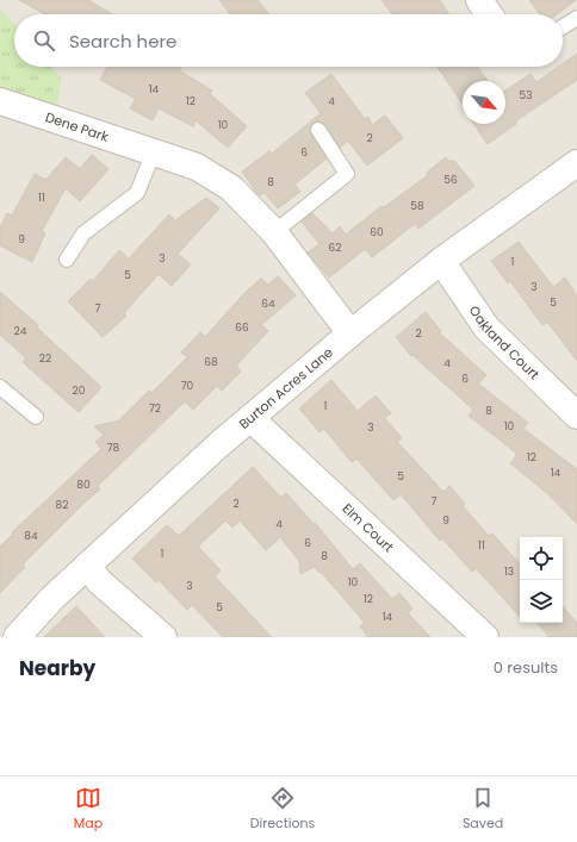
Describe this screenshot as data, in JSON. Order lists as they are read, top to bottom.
{
  "streets": {
    "street": [
      "Dene Park",
      "Oakland Court",
      "Burton Acres Lane",
      "Elm Court"
    ]
  },
  "crossings": [
    ["Dene Park", "Burton Acres Lane"],
    ["Oakland Court", "Burton Acres Lane"],
    ["Burton Acres Lane", "Elm Court"]
  ],
  "house_numbers": [
    "14",
    "53",
    "12",
    "4",
    "10",
    "2",
    "6",
    "56",
    "8",
    "11",
    "58",
    "60",
    "9",
    "62",
    "3",
    "1",
    "5",
    "3",
    "5",
    "64",
    "7",
    "66",
    "24",
    "2",
    "22",
    "68",
    "4",
    "6",
    "70",
    "20",
    "1",
    "72",
    "8",
    "10",
    "3",
    "78",
    "12",
    "14",
    "5",
    "80",
    "7",
    "2",
    "82",
    "9",
    "4",
    "84",
    "6",
    "11",
    "1",
    "8",
    "13",
    "10",
    "3",
    "12",
    "5",
    "14"
  ],
  "north": "bottom right",
  "page": {
    "search": "Search here",
    "heading": ["Nearby", "0 results"],
    "nav": ["Map", "Directions", "Saved"]
  }
}
